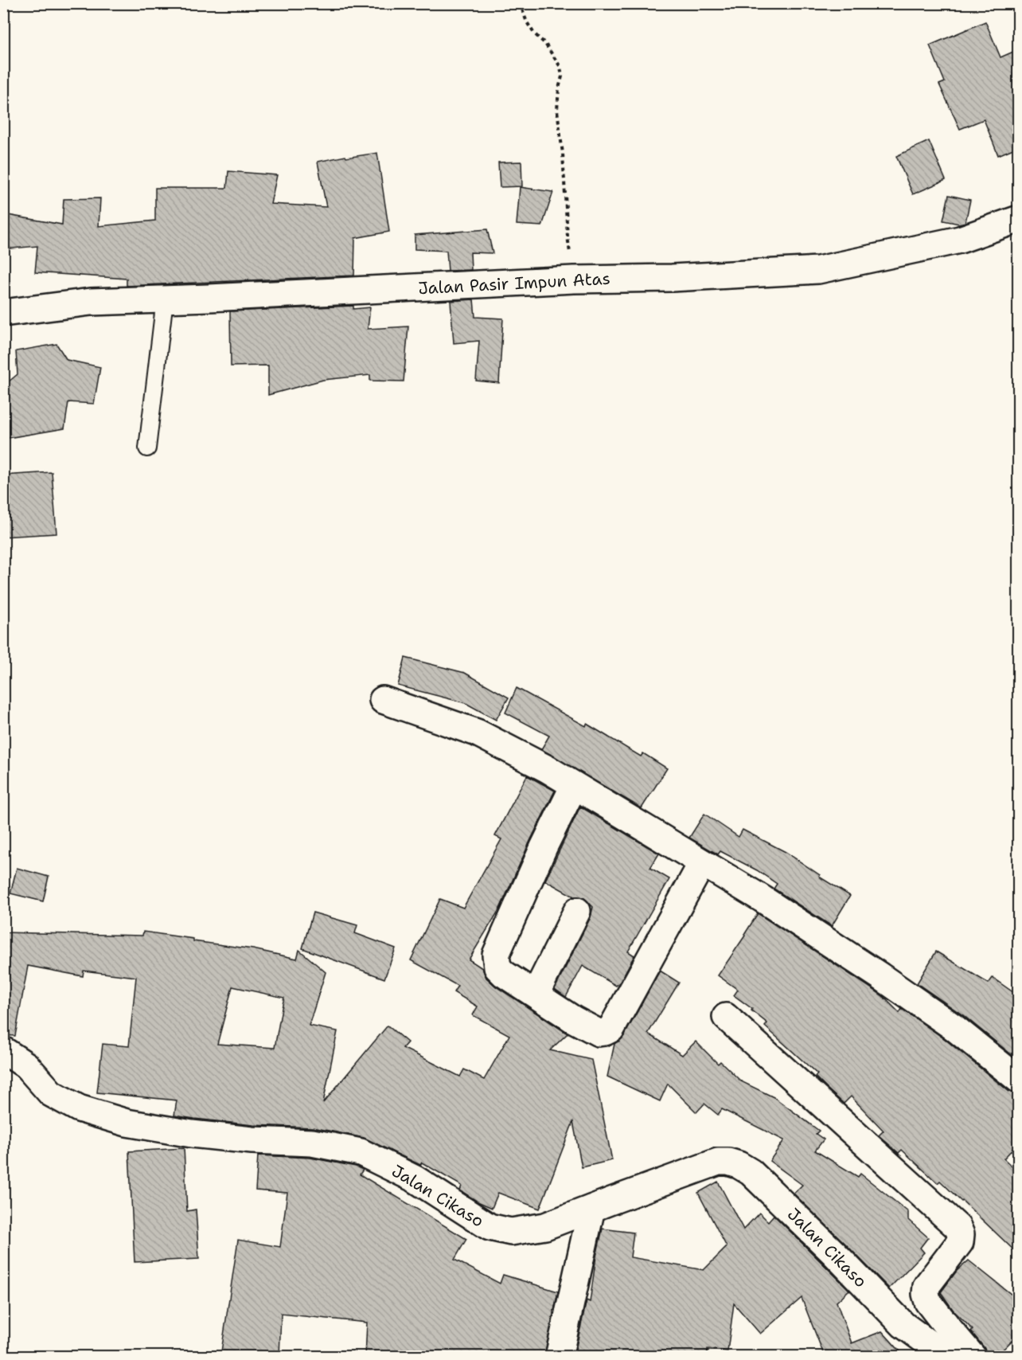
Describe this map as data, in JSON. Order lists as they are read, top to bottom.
{
  "streets": {
    "street": ["Jalan Pasir Impun Atas", "Jalan Cikaso"]
  }
}
